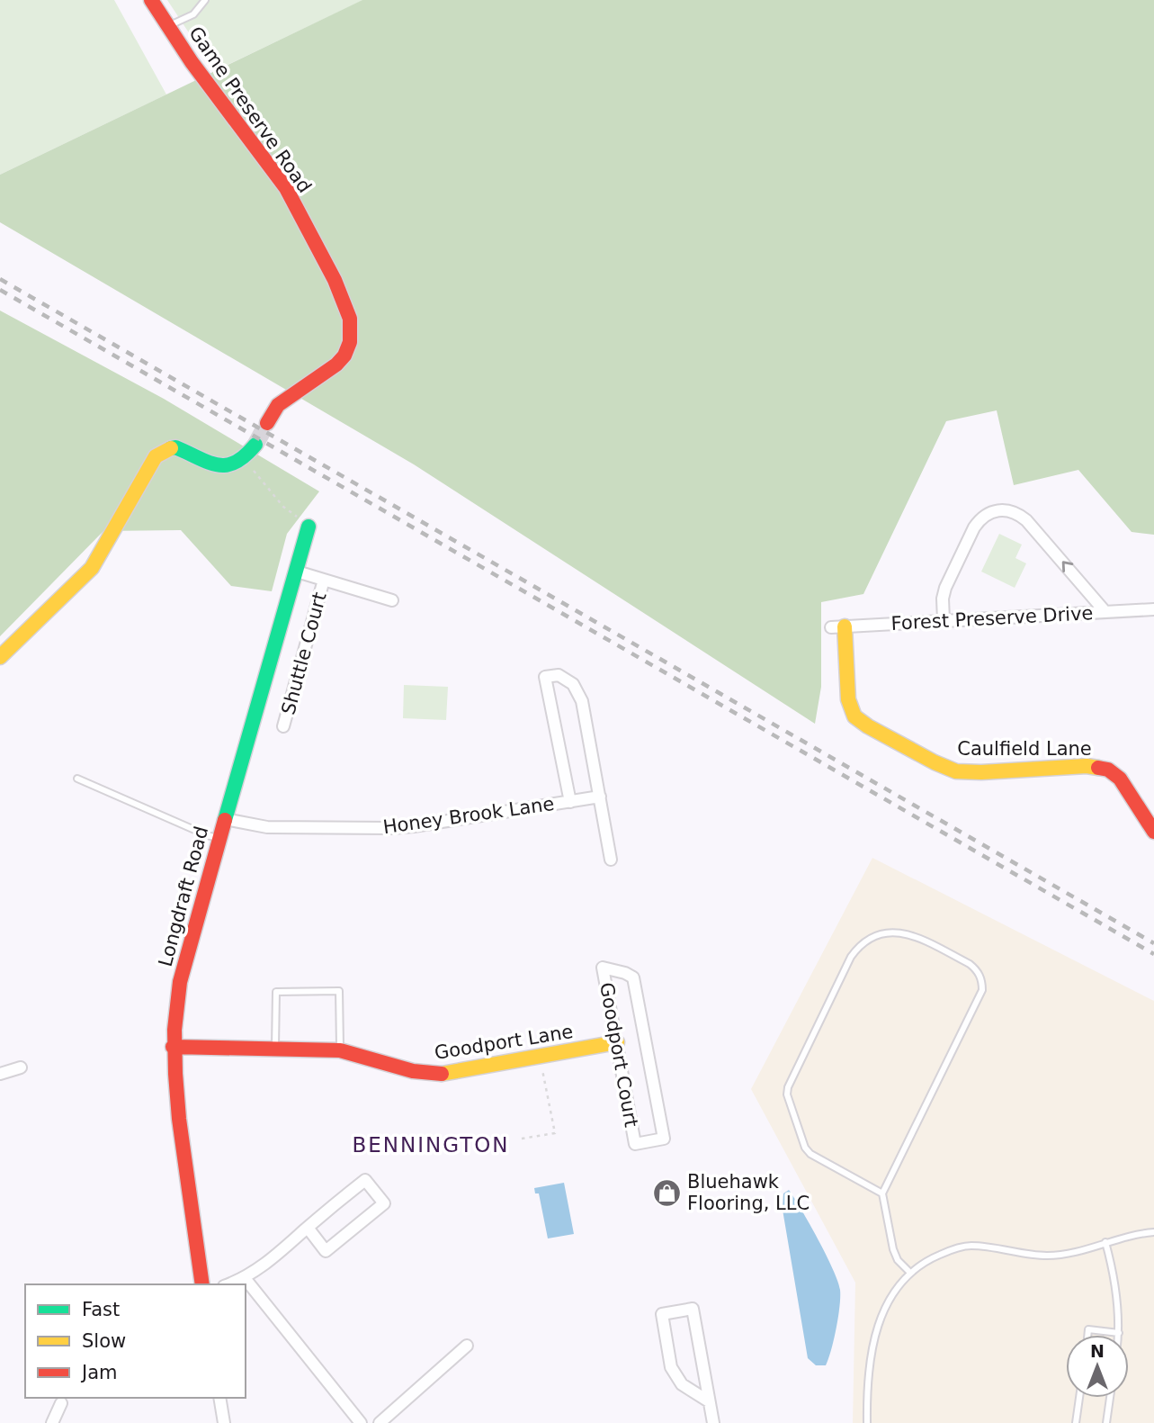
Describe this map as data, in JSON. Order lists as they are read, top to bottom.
{
  "streets": {
    "street": [
      "Game Preserve Road",
      "Forest Preserve Drive",
      "Shuttle Court",
      "Caulfield Lane",
      "Honey Brook Lane",
      "Longdraft Road",
      "Goodport Lane",
      "Goodport Court"
    ]
  },
  "crossings": [
    ["Forest Preserve Drive", "Caulfield Lane"],
    ["Honey Brook Lane", "Longdraft Road"],
    ["Longdraft Road", "Goodport Lane"],
    ["Goodport Lane", "Goodport Court"]
  ],
  "districts": ["BENNINGTON"],
  "places": {
    "shop": ["Bluehawk Flooring, LLC"]
  },
  "legend": ["Fast", "Slow", "Jam"],
  "north": "top"
}
